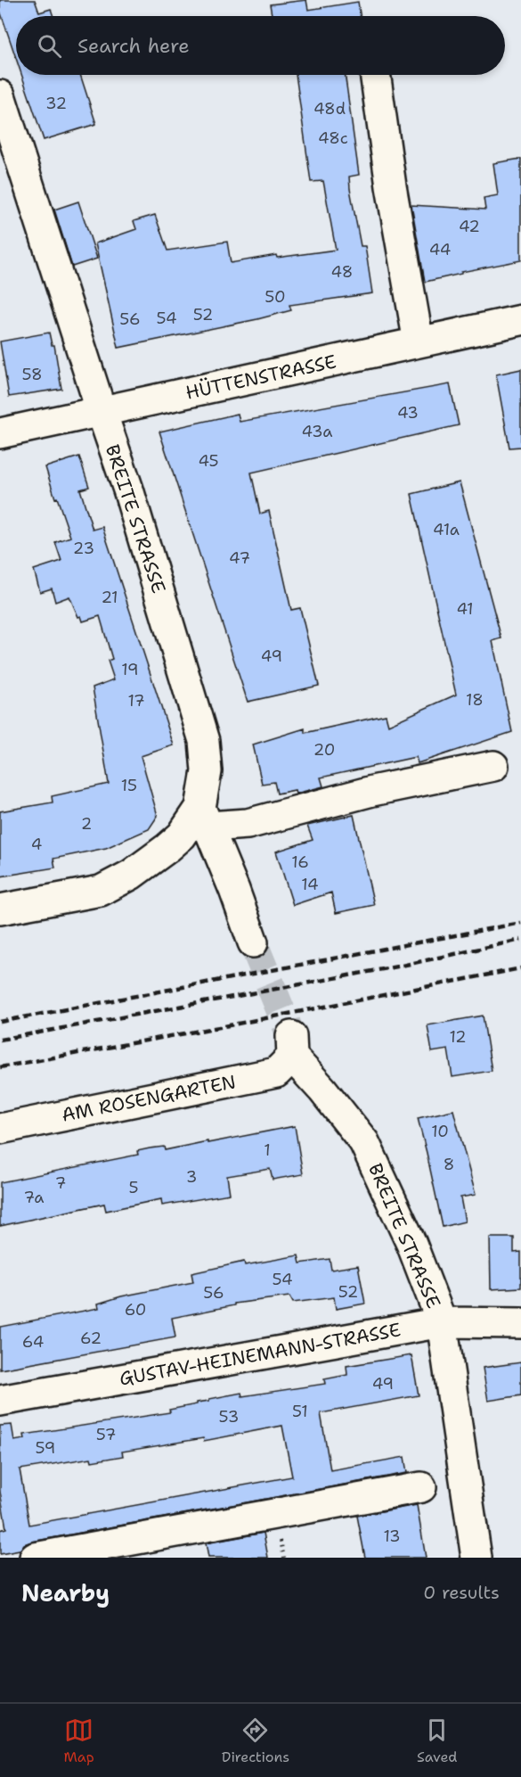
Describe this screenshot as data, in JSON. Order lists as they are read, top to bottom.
{
  "streets": {
    "street": [
      "HÜTTENSTRASSE",
      "BREITE STRASSE",
      "AM ROSENGARTEN",
      "GUSTAV-HEINEMANN-STRASSE"
    ]
  },
  "crossings": [
    ["HÜTTENSTRASSE", "BREITE STRASSE"],
    ["BREITE STRASSE", "AM ROSENGARTEN"],
    ["BREITE STRASSE", "GUSTAV-HEINEMANN-STRASSE"]
  ],
  "house_numbers": [
    "32",
    "48d",
    "48c",
    "42",
    "44",
    "48",
    "50",
    "52",
    "54",
    "56",
    "58",
    "43",
    "43a",
    "45",
    "41a",
    "23",
    "47",
    "21",
    "41",
    "49",
    "19",
    "18",
    "17",
    "20",
    "15",
    "2",
    "4",
    "16",
    "14",
    "12",
    "10",
    "1",
    "8",
    "3",
    "7",
    "5",
    "7a",
    "54",
    "52",
    "56",
    "60",
    "62",
    "64",
    "49",
    "51",
    "53",
    "57",
    "59",
    "13"
  ],
  "page": {
    "search": "Search here",
    "heading": ["Nearby", "0 results"],
    "nav": ["Map", "Directions", "Saved"]
  }
}
